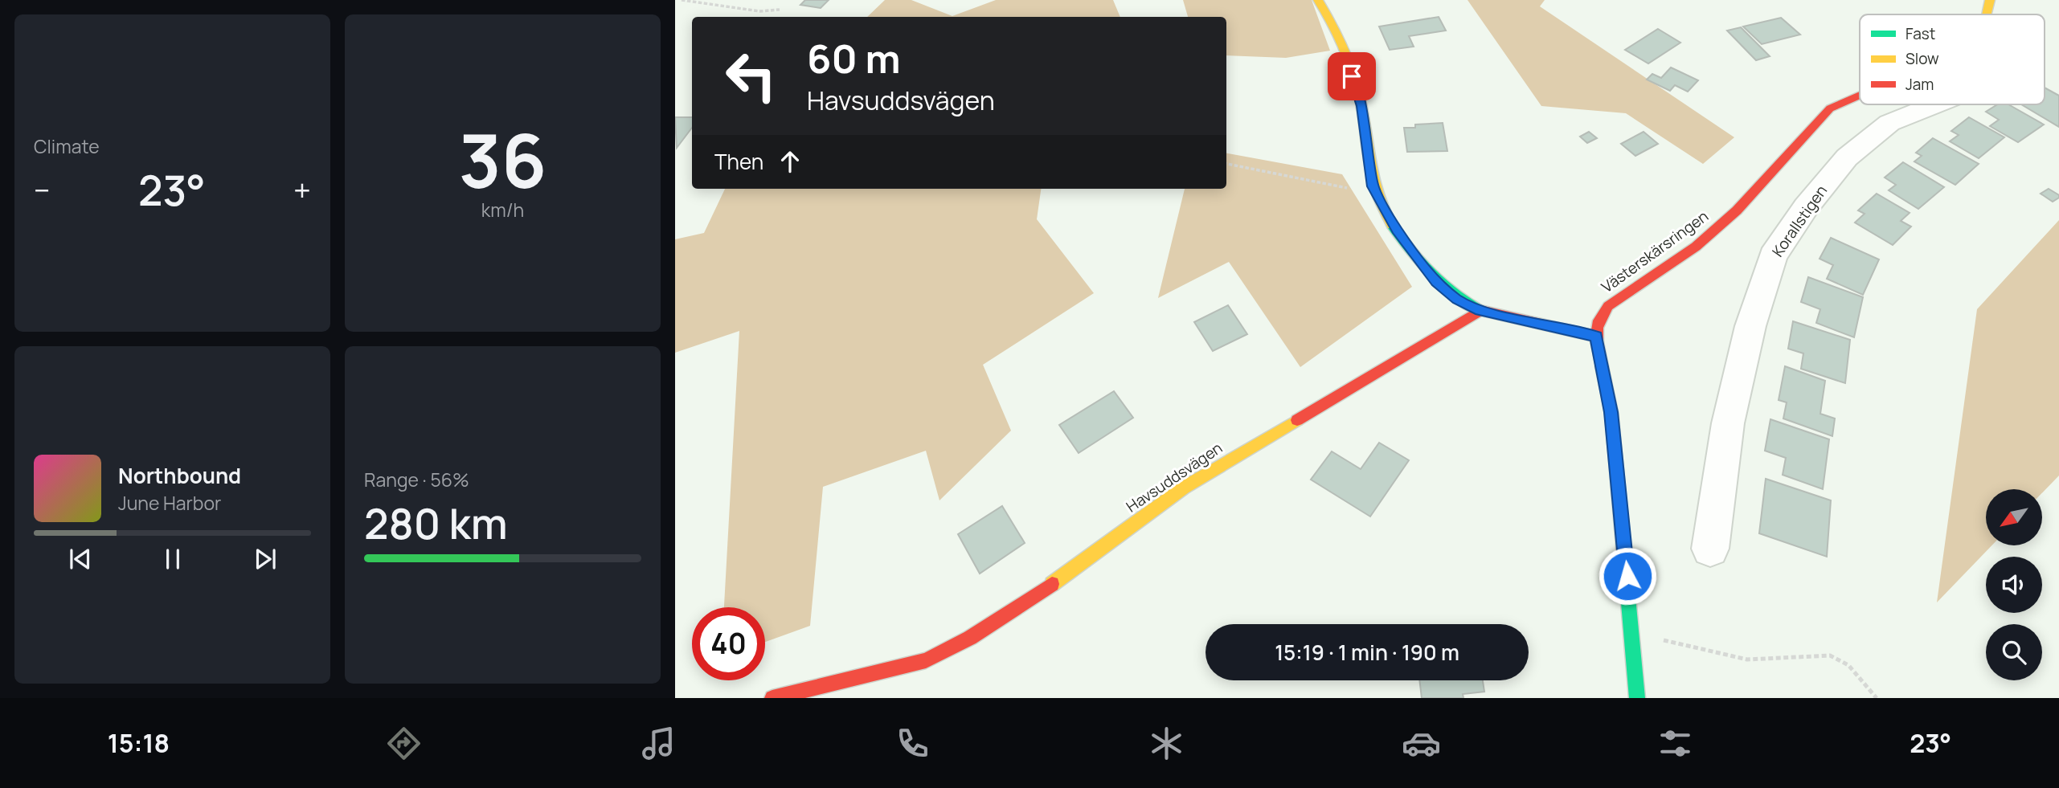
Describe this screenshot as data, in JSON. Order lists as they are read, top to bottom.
{
  "streets": {
    "street": ["Korallstigen", "Västerskärsringen", "Havsuddsvägen"]
  },
  "legend": ["Fast", "Slow", "Jam"],
  "north": "bottom left",
  "page": {
    "tile": [
      "Climate",
      ["36", "km/h"],
      ["Range · 56%", "280 km"]
    ],
    "turn": ["60 m", "Havsuddsvägen"],
    "then": "Then",
    "heat": ["−", "23°", "+"],
    "song": ["Northbound", "June Harbor"],
    "limit": "40",
    "trip": "15:19 · 1 min · 190 m",
    "tabs": ["15:18", "23°"]
  }
}
